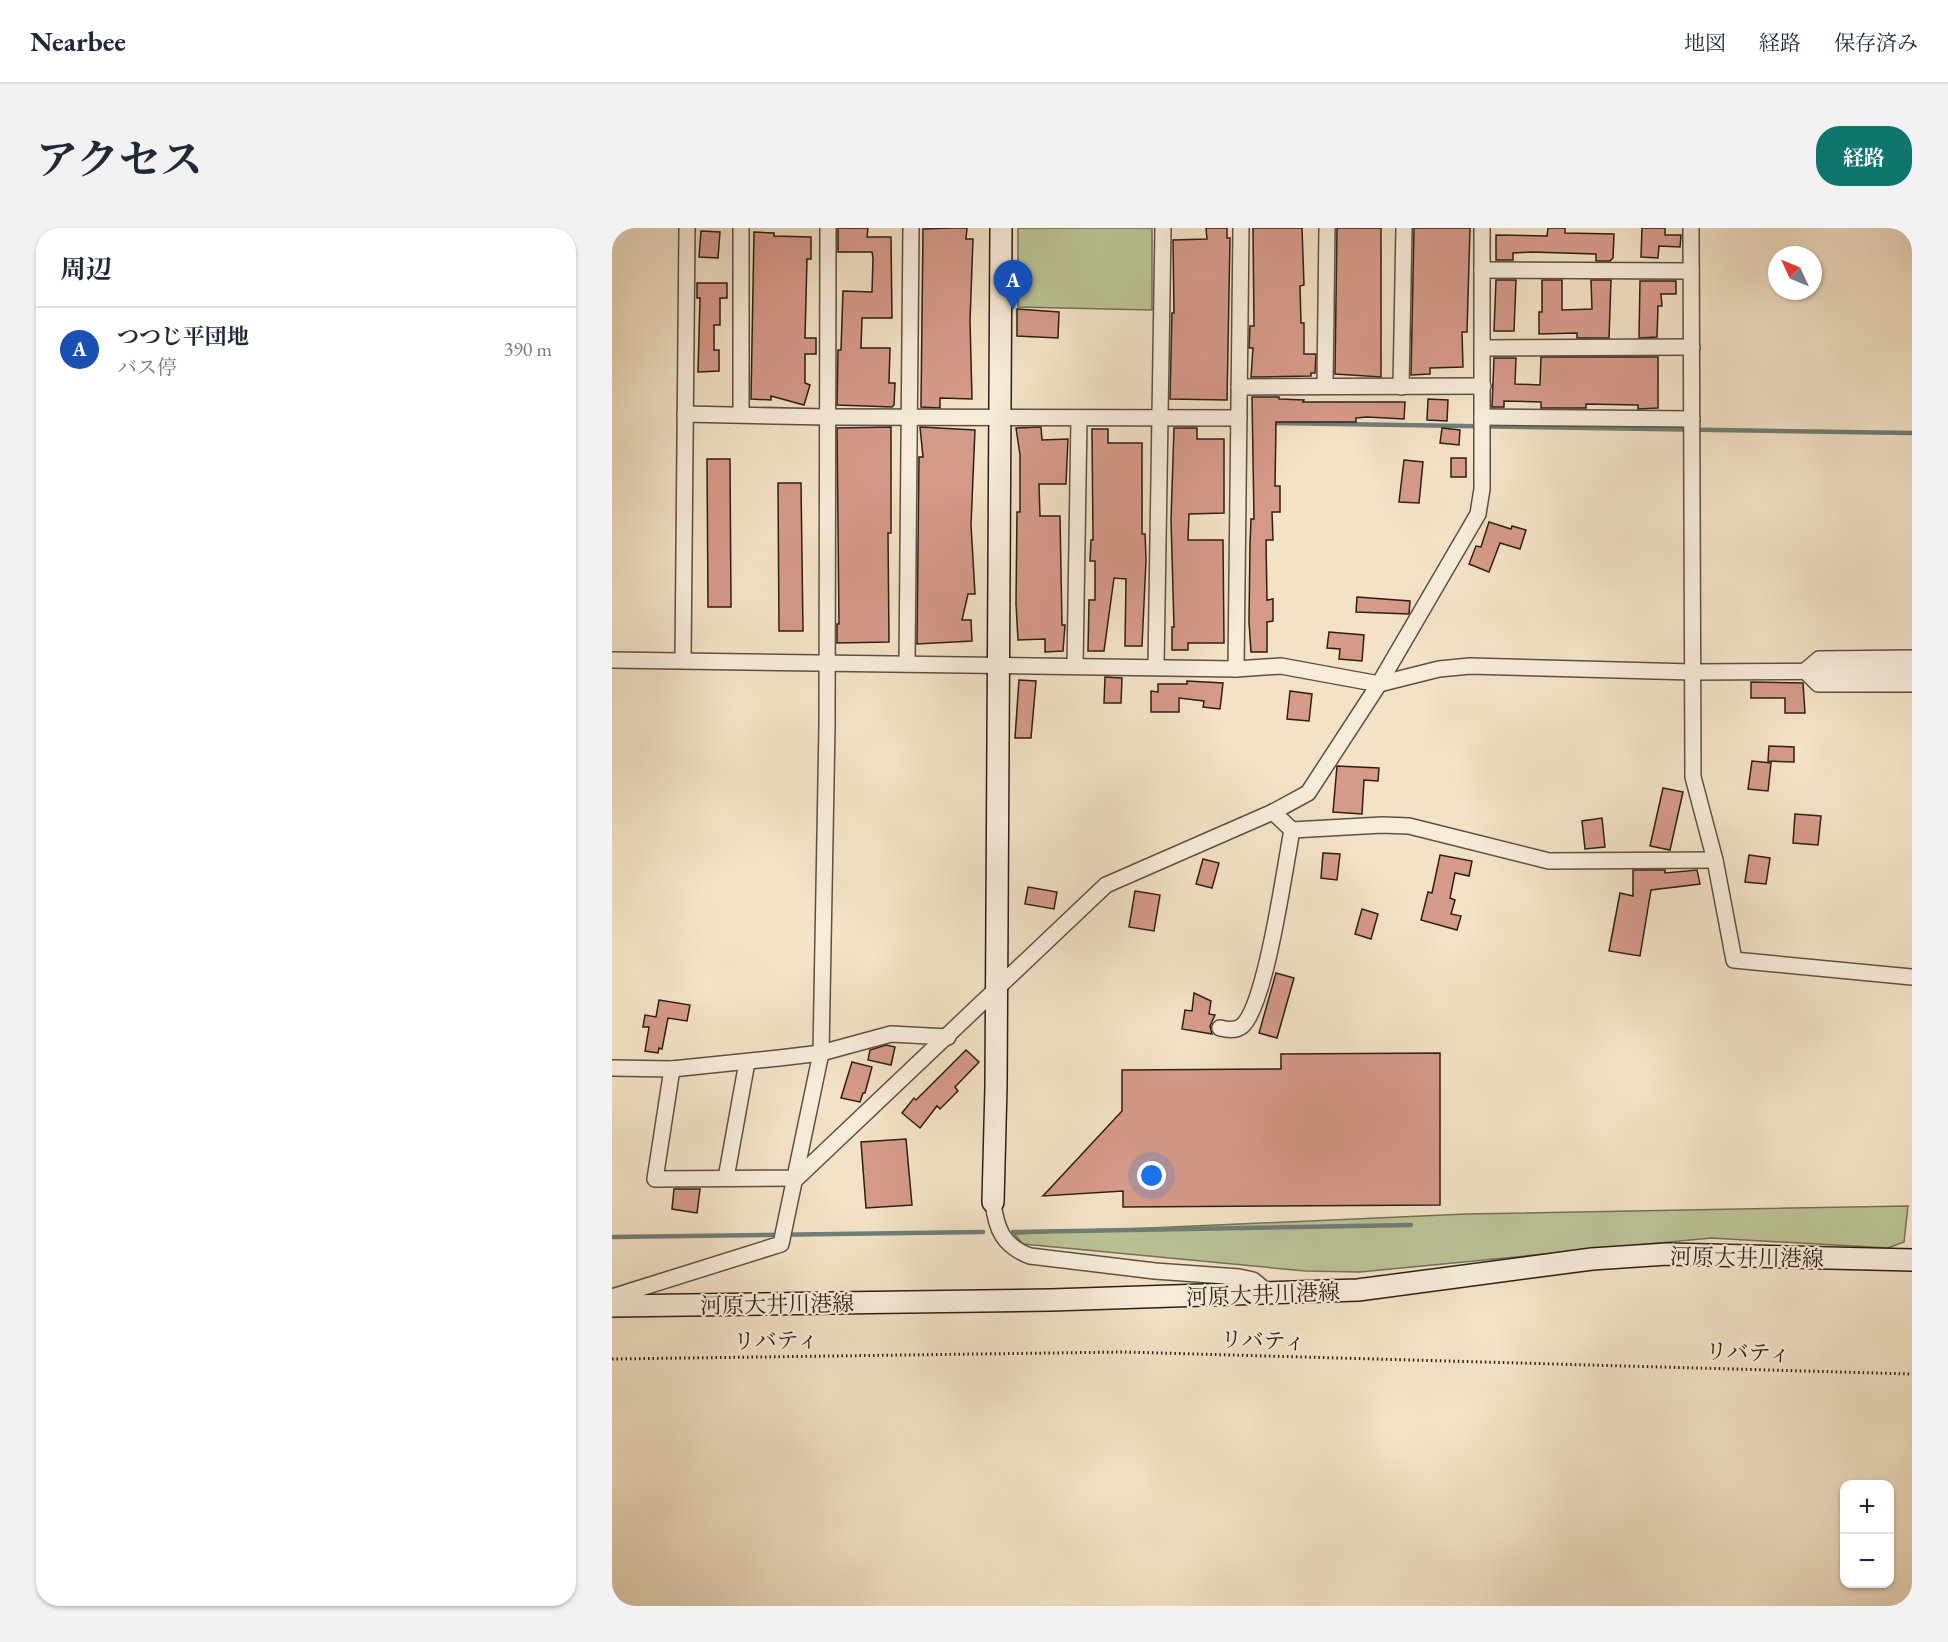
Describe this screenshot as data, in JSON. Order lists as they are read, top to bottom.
{
  "streets": {
    "main road": ["河原大井川港線"],
    "path": ["リバティ"]
  },
  "north": "top left",
  "page": {
    "header": "Nearbee",
    "nav": ["地図", "経路", "保存済み"],
    "title": "アクセス",
    "buttons": "経路",
    "heading": "周辺",
    "pins": "A",
    "list": [
      {
        "mark": "A",
        "name": "つつじ平団地",
        "note": "バス停",
        "value": "390 m"
      }
    ],
    "map_buttons": ["+", "−"]
  }
}
